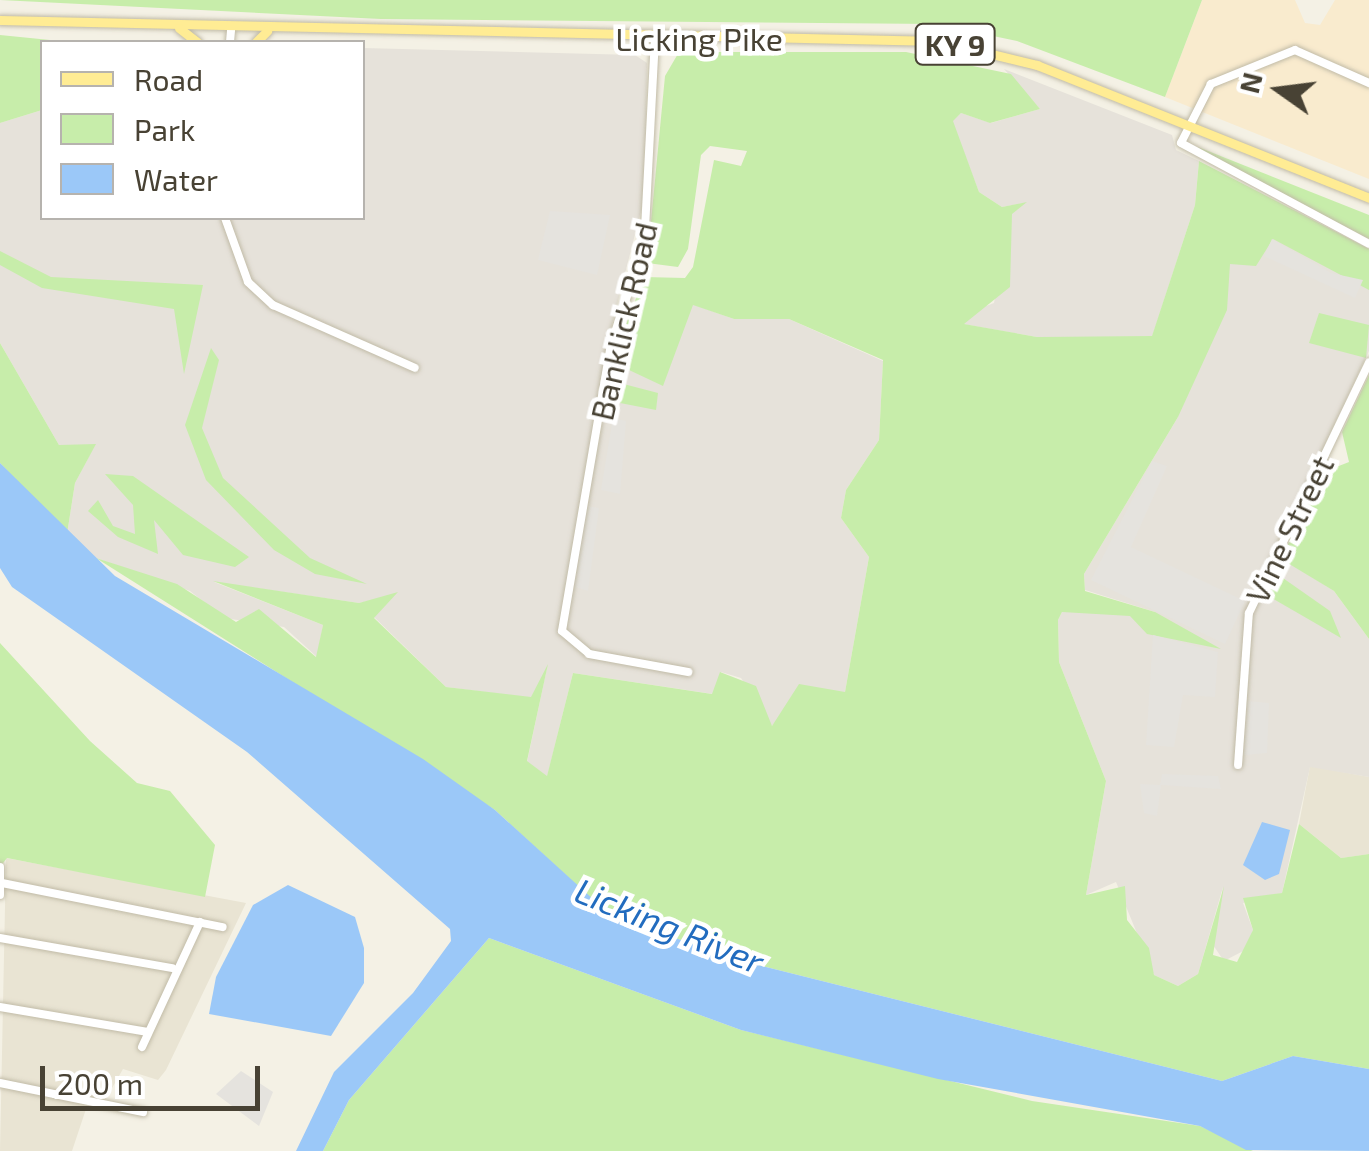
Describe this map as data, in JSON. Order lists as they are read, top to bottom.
{
  "streets": {
    "main road": ["Licking Pike", "KY 9"],
    "street": ["Banklick Road", "Vine Street"]
  },
  "crossings": [
    ["Licking Pike", "Banklick Road"]
  ],
  "water": ["Licking River"],
  "legend": ["Road", "Park", "Water"],
  "scale_bar": "200 m",
  "north": "left"
}
